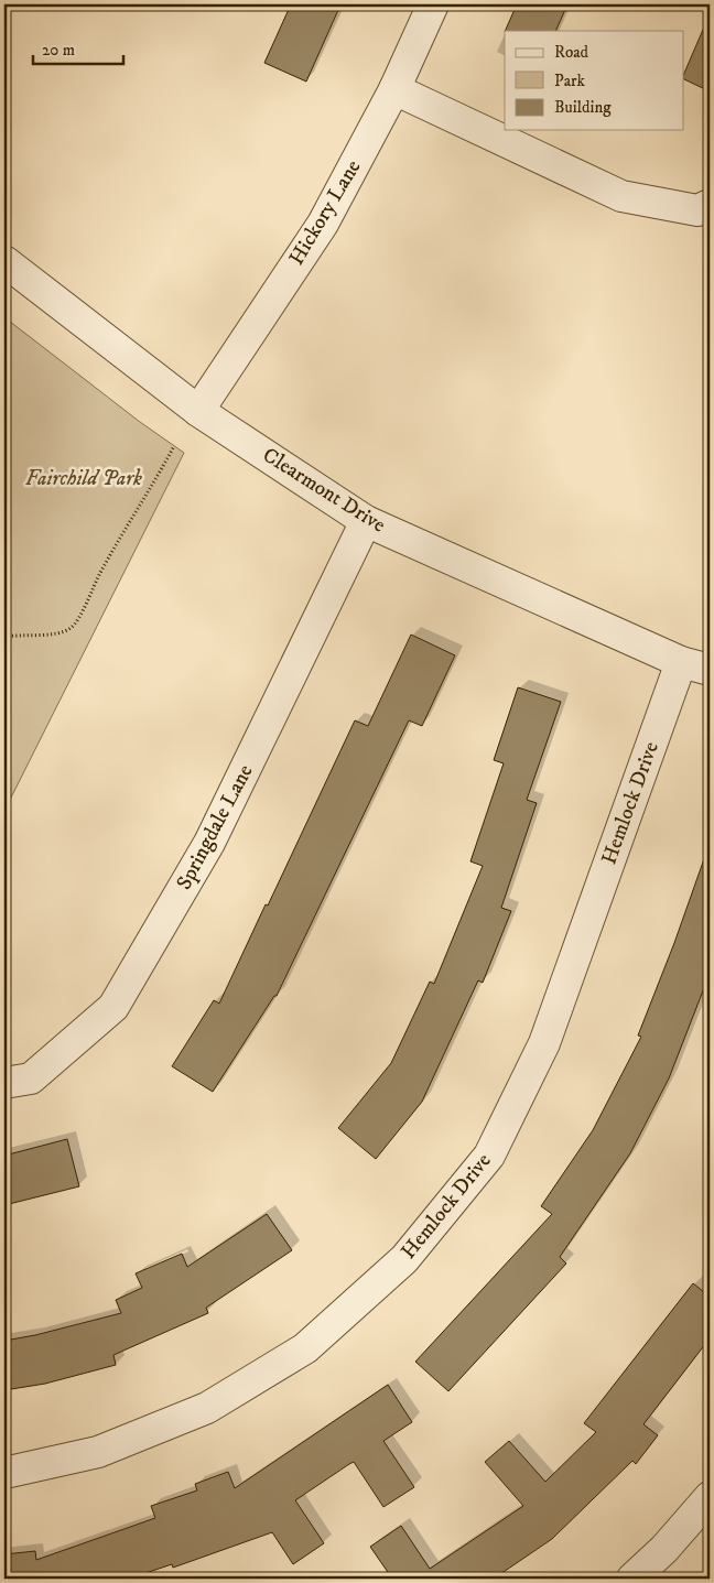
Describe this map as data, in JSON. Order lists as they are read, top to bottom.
{
  "streets": {
    "street": [
      "Hickory Lane",
      "Clearmont Drive",
      "Hemlock Drive",
      "Springdale Lane"
    ]
  },
  "crossings": [
    ["Hickory Lane", "Clearmont Drive"],
    ["Clearmont Drive", "Hemlock Drive"],
    ["Clearmont Drive", "Springdale Lane"]
  ],
  "parks": ["Fairchild Park"],
  "legend": ["Road", "Park", "Building"],
  "scale_bar": "20 m"
}
